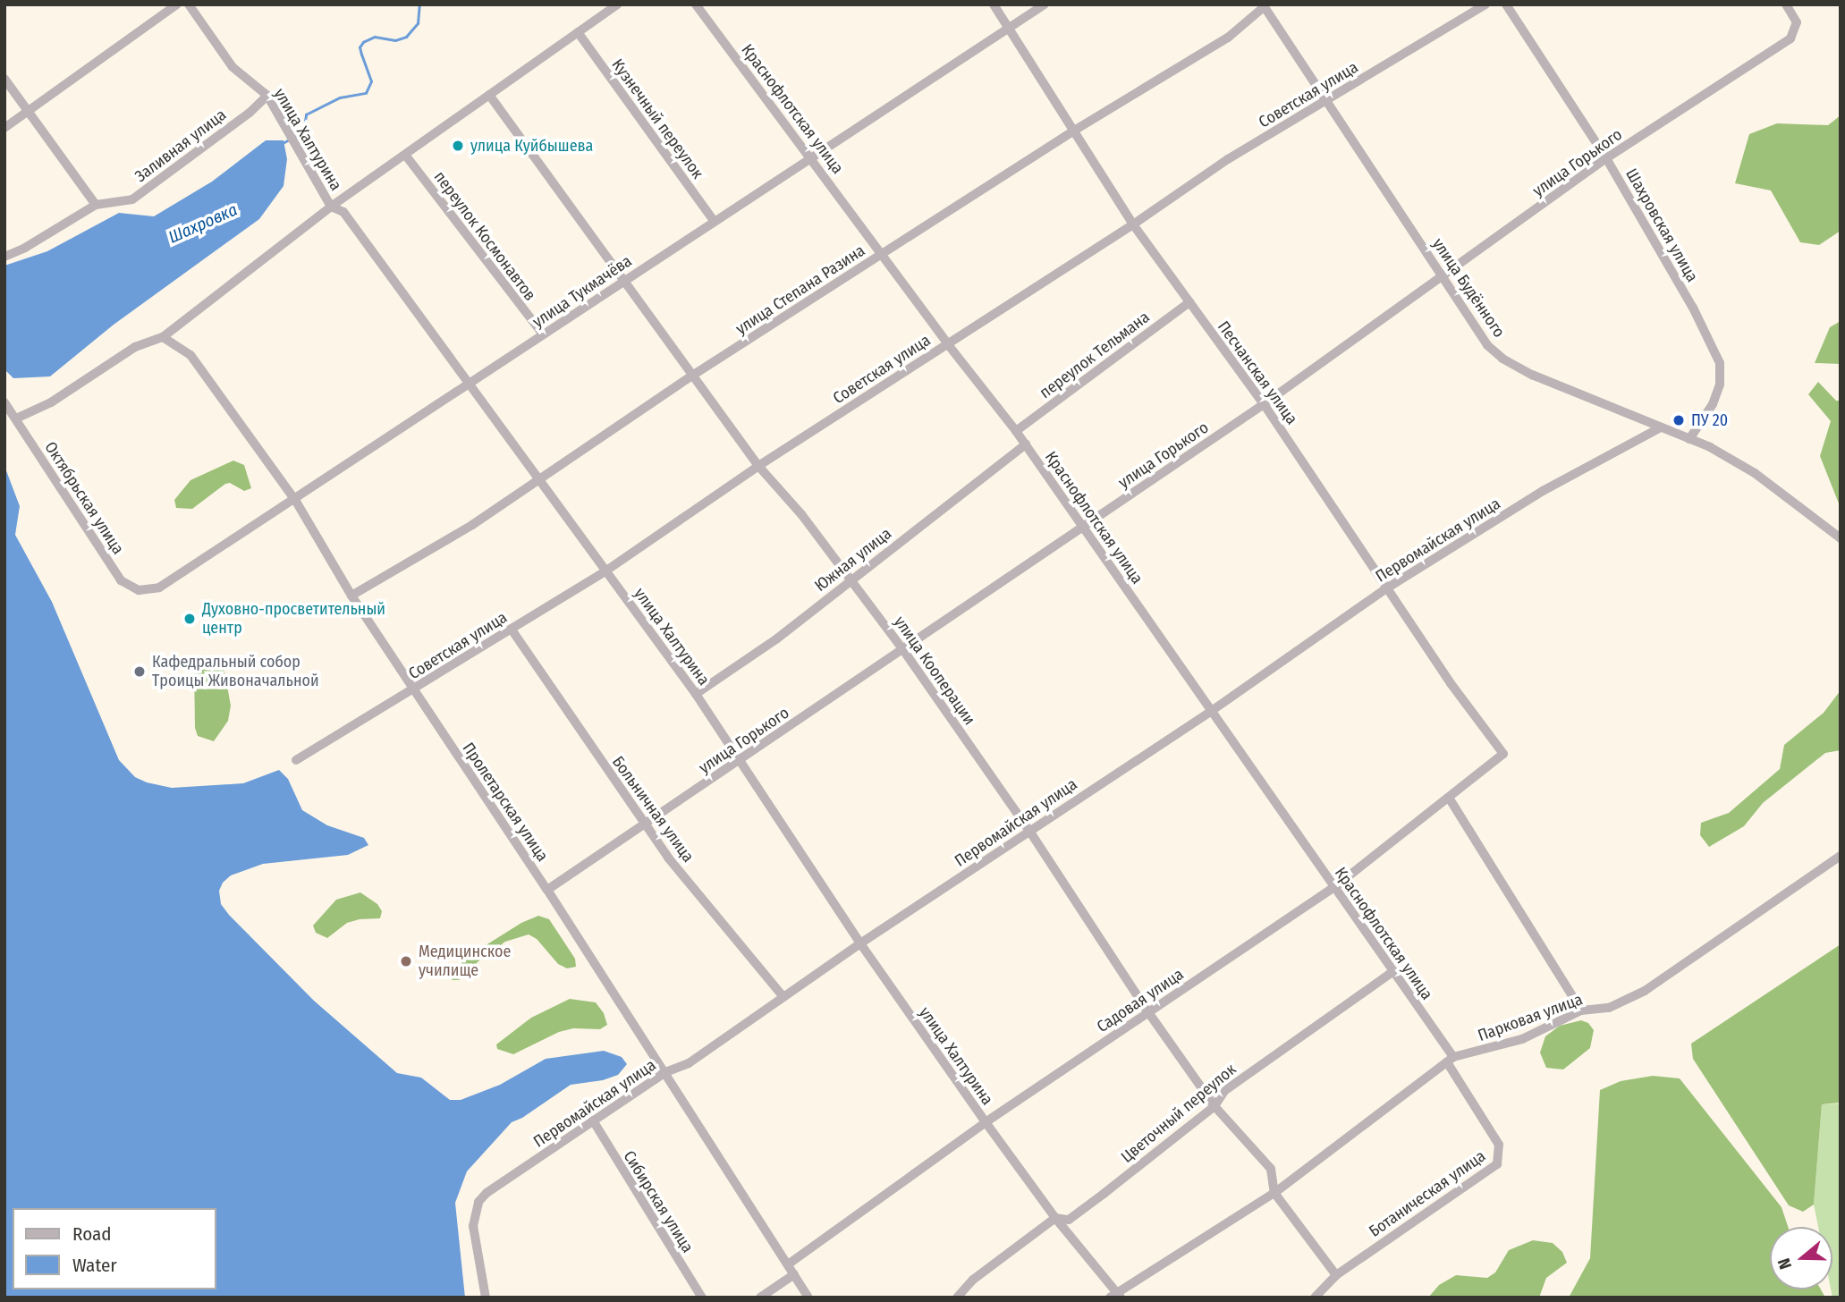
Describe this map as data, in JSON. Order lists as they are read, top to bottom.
{
  "streets": {
    "street": [
      "Советская улица",
      "Краснофлотская улица",
      "Кузнечный переулок",
      "улица Халтурина",
      "Заливная улица",
      "улица Горького",
      "Шахровская улица",
      "переулок Космонавтов",
      "улица Будённого",
      "улица Степана Разина",
      "улица Тукмачёва",
      "переулок Тельмана",
      "Песчанская улица",
      "Октябрьская улица",
      "Первомайская улица",
      "Южная улица",
      "улица Кооперации",
      "Пролетарская улица",
      "Больничная улица",
      "Садовая улица",
      "Парковая улица",
      "Цветочный переулок",
      "Ботаническая улица",
      "Сибирская улица"
    ]
  },
  "crossings": [
    ["Советская улица", "Краснофлотская улица"],
    ["Советская улица", "улица Халтурина"],
    ["Советская улица", "улица Будённого"],
    ["Советская улица", "Песчанская улица"],
    ["Советская улица", "улица Кооперации"],
    ["Советская улица", "Пролетарская улица"],
    ["Советская улица", "Больничная улица"],
    ["Краснофлотская улица", "улица Горького"],
    ["Краснофлотская улица", "улица Степана Разина"],
    ["Краснофлотская улица", "улица Тукмачёва"],
    ["Краснофлотская улица", "переулок Тельмана"],
    ["Краснофлотская улица", "Первомайская улица"],
    ["Краснофлотская улица", "Южная улица"],
    ["Краснофлотская улица", "Садовая улица"],
    ["Краснофлотская улица", "Парковая улица"],
    ["Краснофлотская улица", "Цветочный переулок"],
    ["Краснофлотская улица", "Ботаническая улица"],
    ["Кузнечный переулок", "улица Тукмачёва"],
    ["улица Халтурина", "Заливная улица"],
    ["улица Халтурина", "улица Горького"],
    ["улица Халтурина", "улица Степана Разина"],
    ["улица Халтурина", "улица Тукмачёва"],
    ["улица Халтурина", "Первомайская улица"],
    ["улица Халтурина", "Южная улица"],
    ["улица Халтурина", "Садовая улица"],
    ["улица Халтурина", "Парковая улица"],
    ["улица Халтурина", "Цветочный переулок"],
    ["улица Горького", "Шахровская улица"],
    ["улица Горького", "улица Будённого"],
    ["улица Горького", "Песчанская улица"],
    ["улица Горького", "улица Кооперации"],
    ["улица Горького", "Пролетарская улица"],
    ["улица Горького", "Больничная улица"],
    ["Шахровская улица", "улица Будённого"],
    ["переулок Космонавтов", "улица Тукмачёва"],
    ["улица Будённого", "улица Степана Разина"],
    ["улица Будённого", "Первомайская улица"],
    ["улица Степана Разина", "Песчанская улица"],
    ["улица Степана Разина", "улица Кооперации"],
    ["улица Степана Разина", "Пролетарская улица"],
    ["улица Тукмачёва", "Песчанская улица"],
    ["улица Тукмачёва", "Октябрьская улица"],
    ["улица Тукмачёва", "улица Кооперации"],
    ["улица Тукмачёва", "Пролетарская улица"],
    ["переулок Тельмана", "Песчанская улица"],
    ["Песчанская улица", "Первомайская улица"],
    ["Песчанская улица", "Садовая улица"],
    ["Первомайская улица", "улица Кооперации"],
    ["Первомайская улица", "Пролетарская улица"],
    ["Первомайская улица", "Больничная улица"],
    ["Первомайская улица", "Сибирская улица"],
    ["Южная улица", "улица Кооперации"],
    ["улица Кооперации", "Садовая улица"],
    ["улица Кооперации", "Парковая улица"],
    ["улица Кооперации", "Цветочный переулок"],
    ["улица Кооперации", "Ботаническая улица"],
    ["Пролетарская улица", "Садовая улица"],
    ["Парковая улица", "Ботаническая улица"]
  ],
  "water": ["Шахровка"],
  "places": [
    "улица Куйбышева",
    "ПУ 20",
    "Духовно-просветительный центр",
    "Кафедральный собор Троицы Живоначальной",
    "Медицинское училище"
  ],
  "legend": ["Road", "Water"],
  "north": "left"
}
